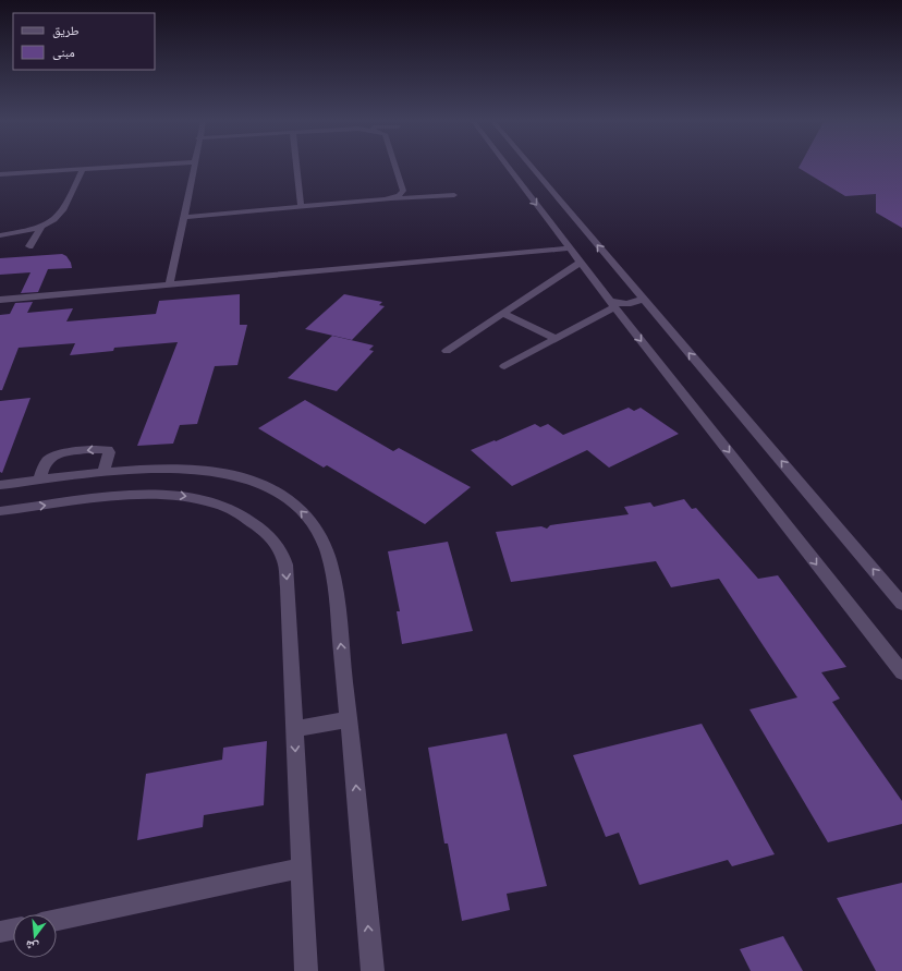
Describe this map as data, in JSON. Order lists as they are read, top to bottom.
{
  "legend": ["طريق", "مبنى"],
  "north": "bottom"
}
